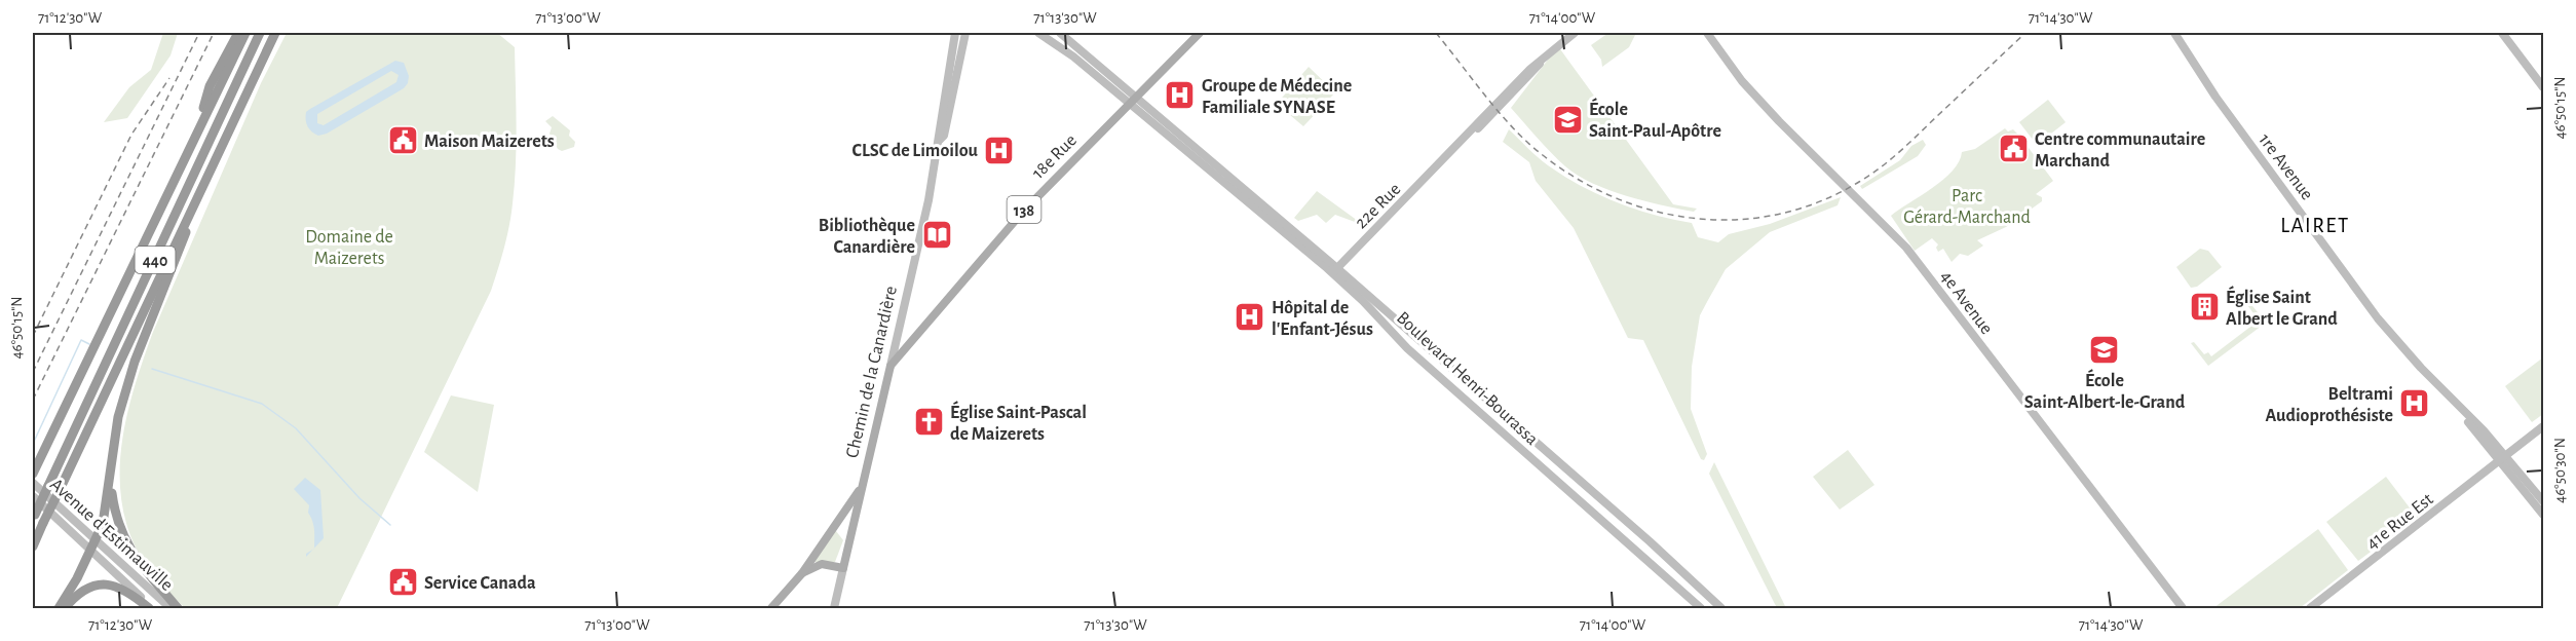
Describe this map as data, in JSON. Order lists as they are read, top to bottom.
{
  "streets": {
    "highway": ["440"],
    "main road": [
      "18e Rue",
      "1re Avenue",
      "22e Rue",
      "138",
      "4e Avenue",
      "Chemin de la Canardière",
      "Boulevard Henri-Bourassa",
      "41e Rue Est",
      "Avenue d'Estimauville"
    ]
  },
  "crossings": [
    ["18e Rue", "Chemin de la Canardière"],
    ["18e Rue", "Boulevard Henri-Bourassa"],
    ["1re Avenue", "41e Rue Est"],
    ["22e Rue", "Boulevard Henri-Bourassa"],
    ["138", "Chemin de la Canardière"]
  ],
  "districts": ["LAIRET"],
  "parks": ["Parc Gérard-Marchand", "Domaine de Maizerets"],
  "places": {
    "hospital": [
      "Groupe de Médecine Familiale SYNASE",
      "CLSC de Limoilou",
      "Hôpital de l'Enfant-Jésus",
      "Beltrami Audioprothésiste"
    ],
    "school or university": ["École Saint-Paul-Apôtre", "École Saint-Albert-le-Grand"],
    "public building": ["Maison Maizerets", "Centre communautaire Marchand", "Service Canada"],
    "library": ["Bibliothèque Canardière"],
    "building": ["Église Saint Albert le Grand"],
    "church": ["Église Saint-Pascal de Maizerets"]
  },
  "coordinates": [
    "71°12'30\"W",
    "71°13'00\"W",
    "71°13'30\"W",
    "71°14'00\"W",
    "71°14'30\"W",
    "46°50'15\"N",
    "46°50'30\"N"
  ]
}
